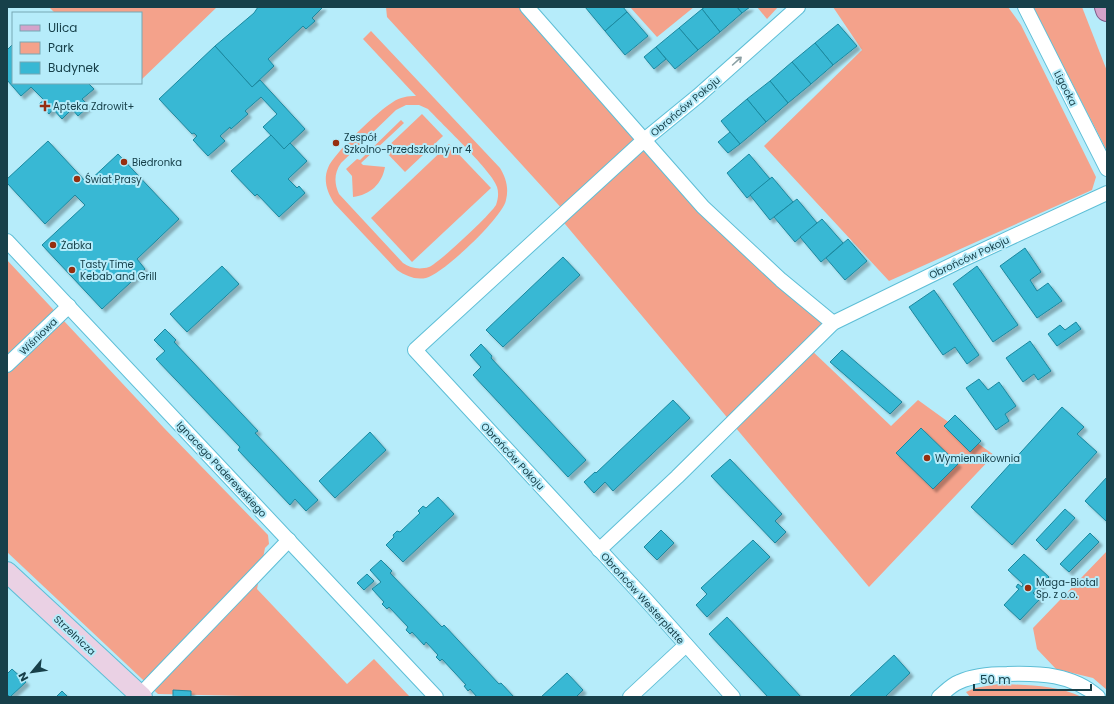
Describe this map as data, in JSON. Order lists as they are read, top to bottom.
{
  "streets": {
    "street": [
      "Ligocka",
      "Obrońców Pokoju",
      "Wiśniowa",
      "Ignacego Paderewskiego",
      "Obrońców Westerplatte",
      "Strzelnicza"
    ]
  },
  "crossings": [
    ["Obrońców Pokoju", "Obrońców Westerplatte"],
    ["Wiśniowa", "Ignacego Paderewskiego"]
  ],
  "places": {
    "health": ["Apteka Zdrowit+"],
    "other": [
      "Zespół Szkolno-Przedszkolny nr 4",
      "Biedronka",
      "Świat Prasy",
      "Żabka",
      "Tasty Time Kebab and Grill",
      "Wymiennikownia",
      "Maga-Biotal Sp. z o.o."
    ]
  },
  "legend": ["Ulica", "Park", "Budynek"],
  "scale_bar": "50 m",
  "north": "bottom left"
}
